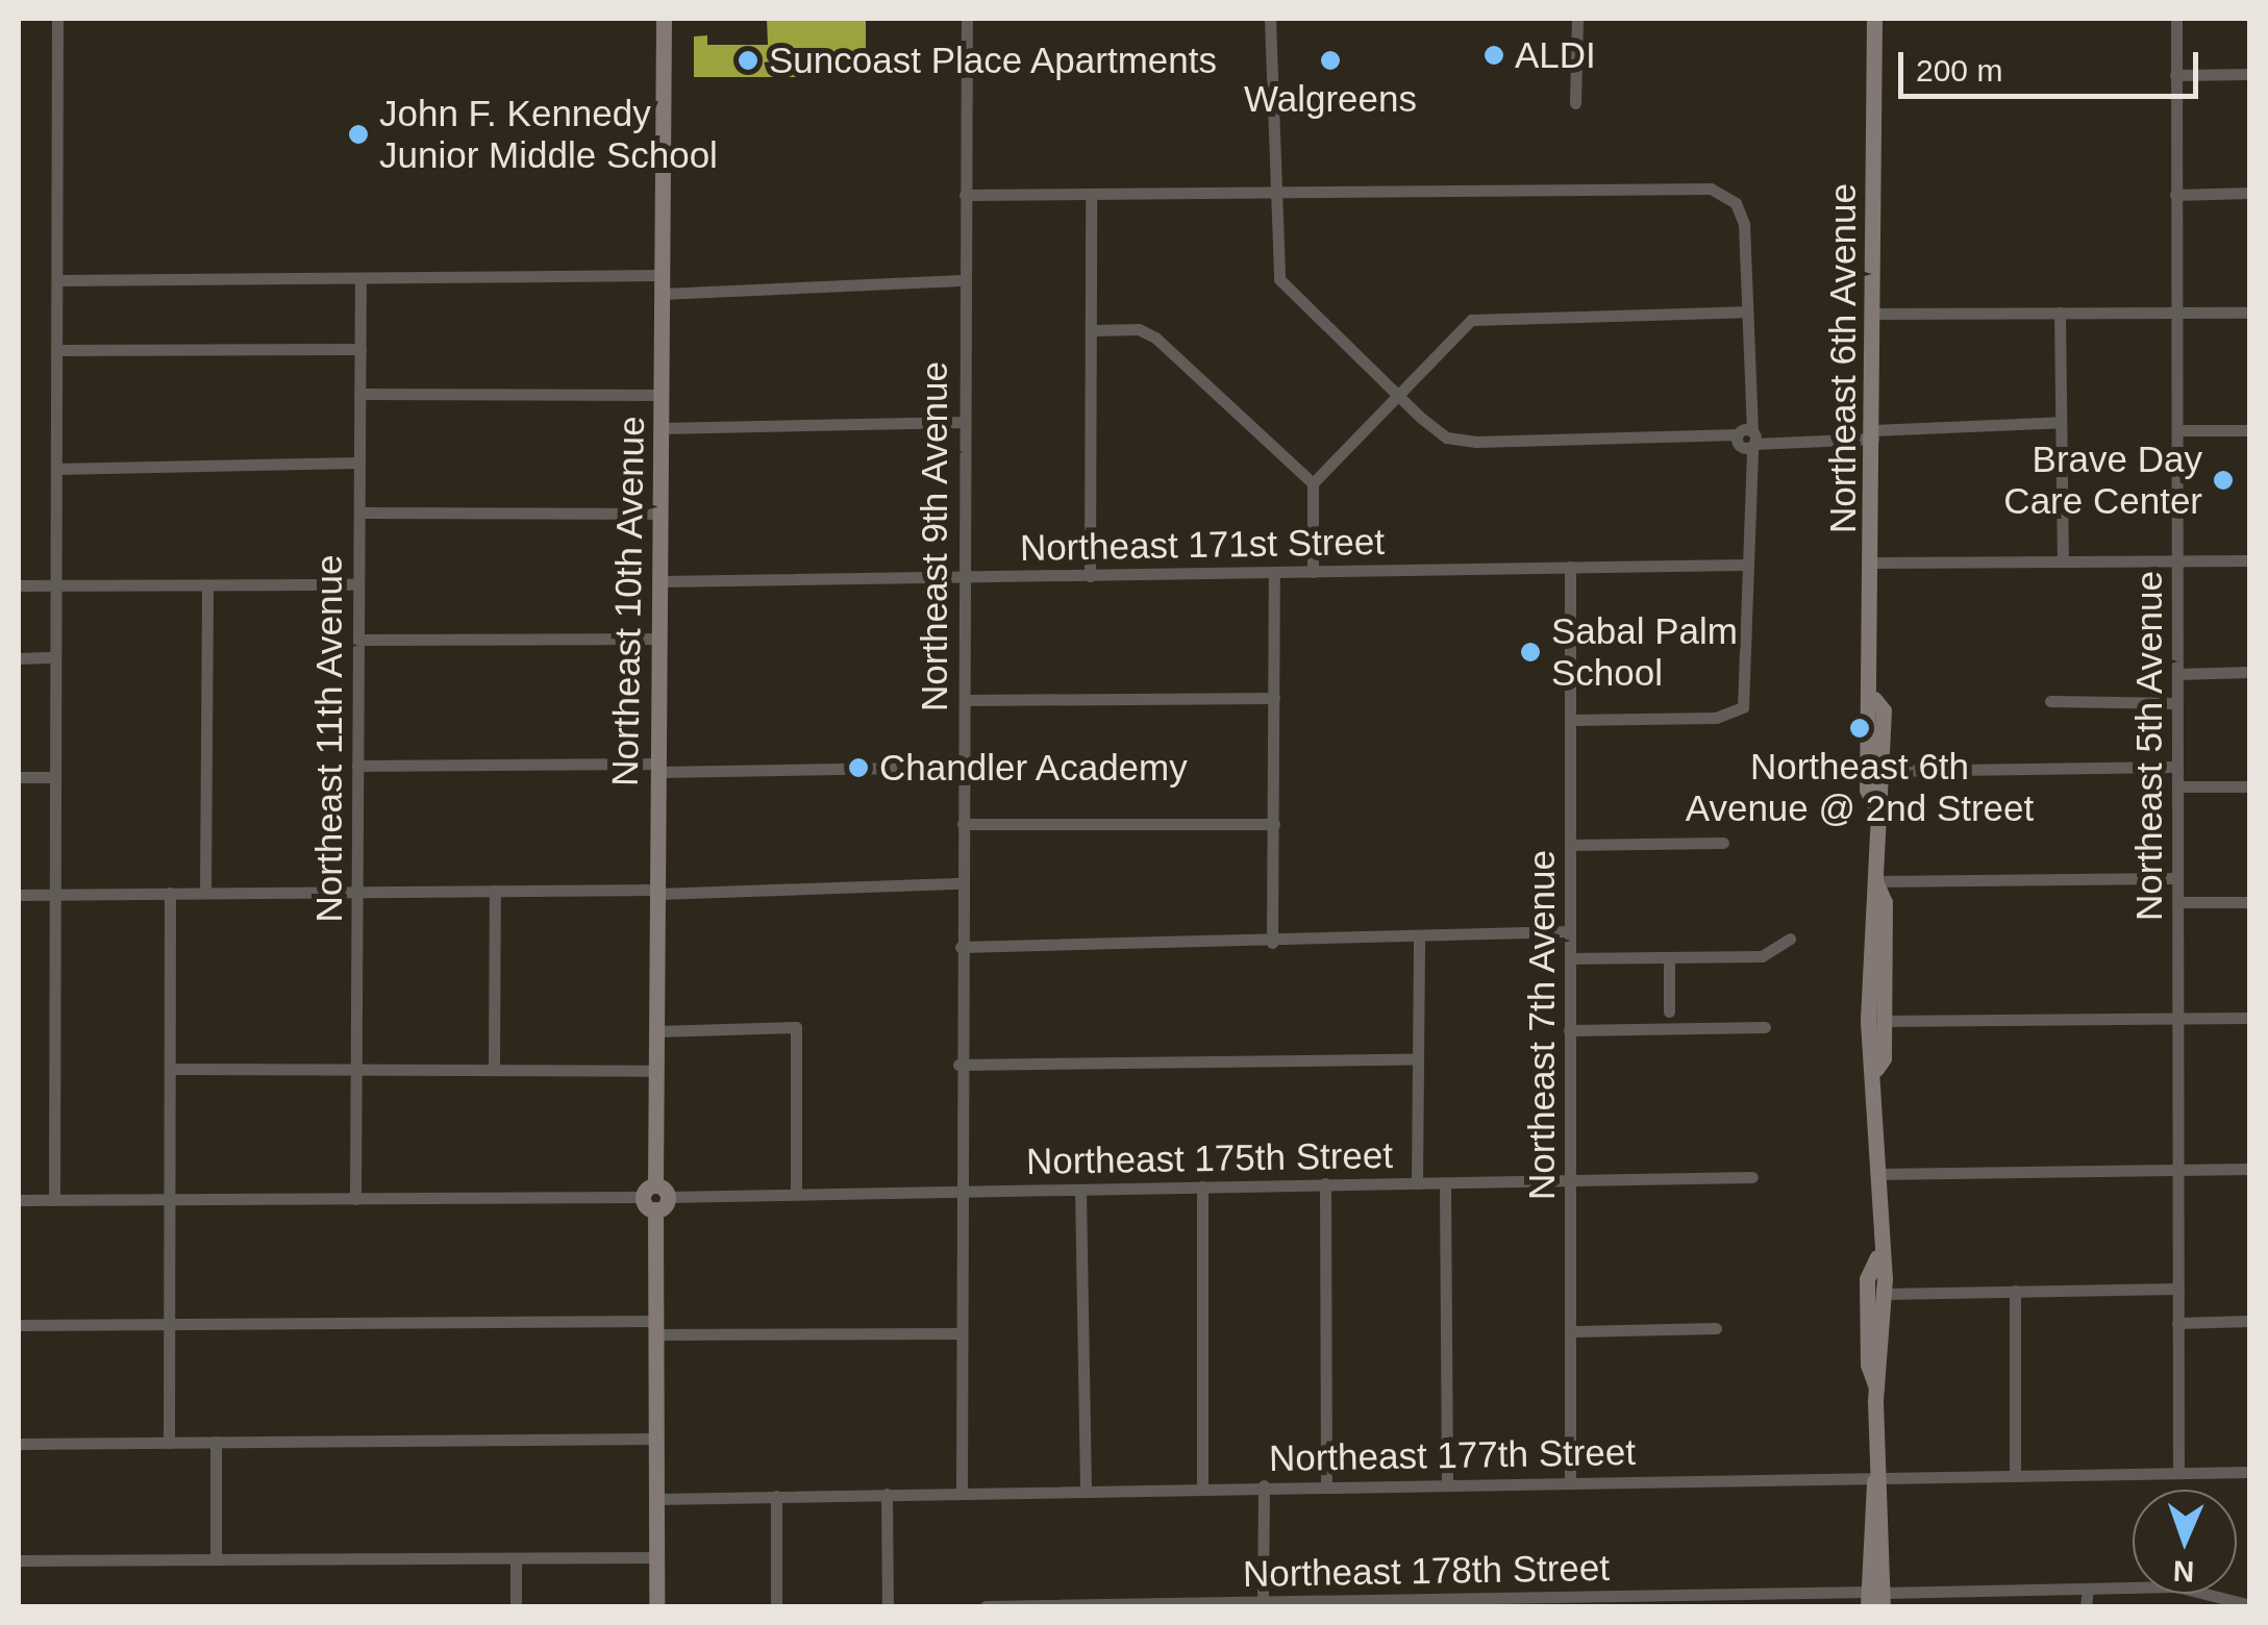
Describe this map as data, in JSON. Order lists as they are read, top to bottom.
{
  "streets": {
    "main road": ["Northeast 6th Avenue", "Northeast 10th Avenue"],
    "street": [
      "Northeast 9th Avenue",
      "Northeast 171st Street",
      "Northeast 11th Avenue",
      "Northeast 5th Avenue",
      "Northeast 7th Avenue",
      "Northeast 175th Street",
      "Northeast 177th Street",
      "Northeast 178th Street"
    ]
  },
  "crossings": [
    ["Northeast 6th Avenue", "Northeast 177th Street"],
    ["Northeast 6th Avenue", "Northeast 178th Street"],
    ["Northeast 9th Avenue", "Northeast 171st Street"],
    ["Northeast 9th Avenue", "Northeast 175th Street"],
    ["Northeast 9th Avenue", "Northeast 177th Street"],
    ["Northeast 171st Street", "Northeast 10th Avenue"],
    ["Northeast 171st Street", "Northeast 7th Avenue"],
    ["Northeast 10th Avenue", "Northeast 175th Street"],
    ["Northeast 10th Avenue", "Northeast 177th Street"],
    ["Northeast 11th Avenue", "Northeast 175th Street"],
    ["Northeast 5th Avenue", "Northeast 177th Street"],
    ["Northeast 7th Avenue", "Northeast 175th Street"],
    ["Northeast 7th Avenue", "Northeast 177th Street"]
  ],
  "places": [
    "ALDI",
    "Suncoast Place Apartments",
    "Walgreens",
    "John F. Kennedy Junior Middle School",
    "Brave Day Care Center",
    "Sabal Palm School",
    "Northeast 6th Avenue @ 2nd Street",
    "Chandler Academy"
  ],
  "scale_bar": "200 m",
  "north": "bottom"
}
